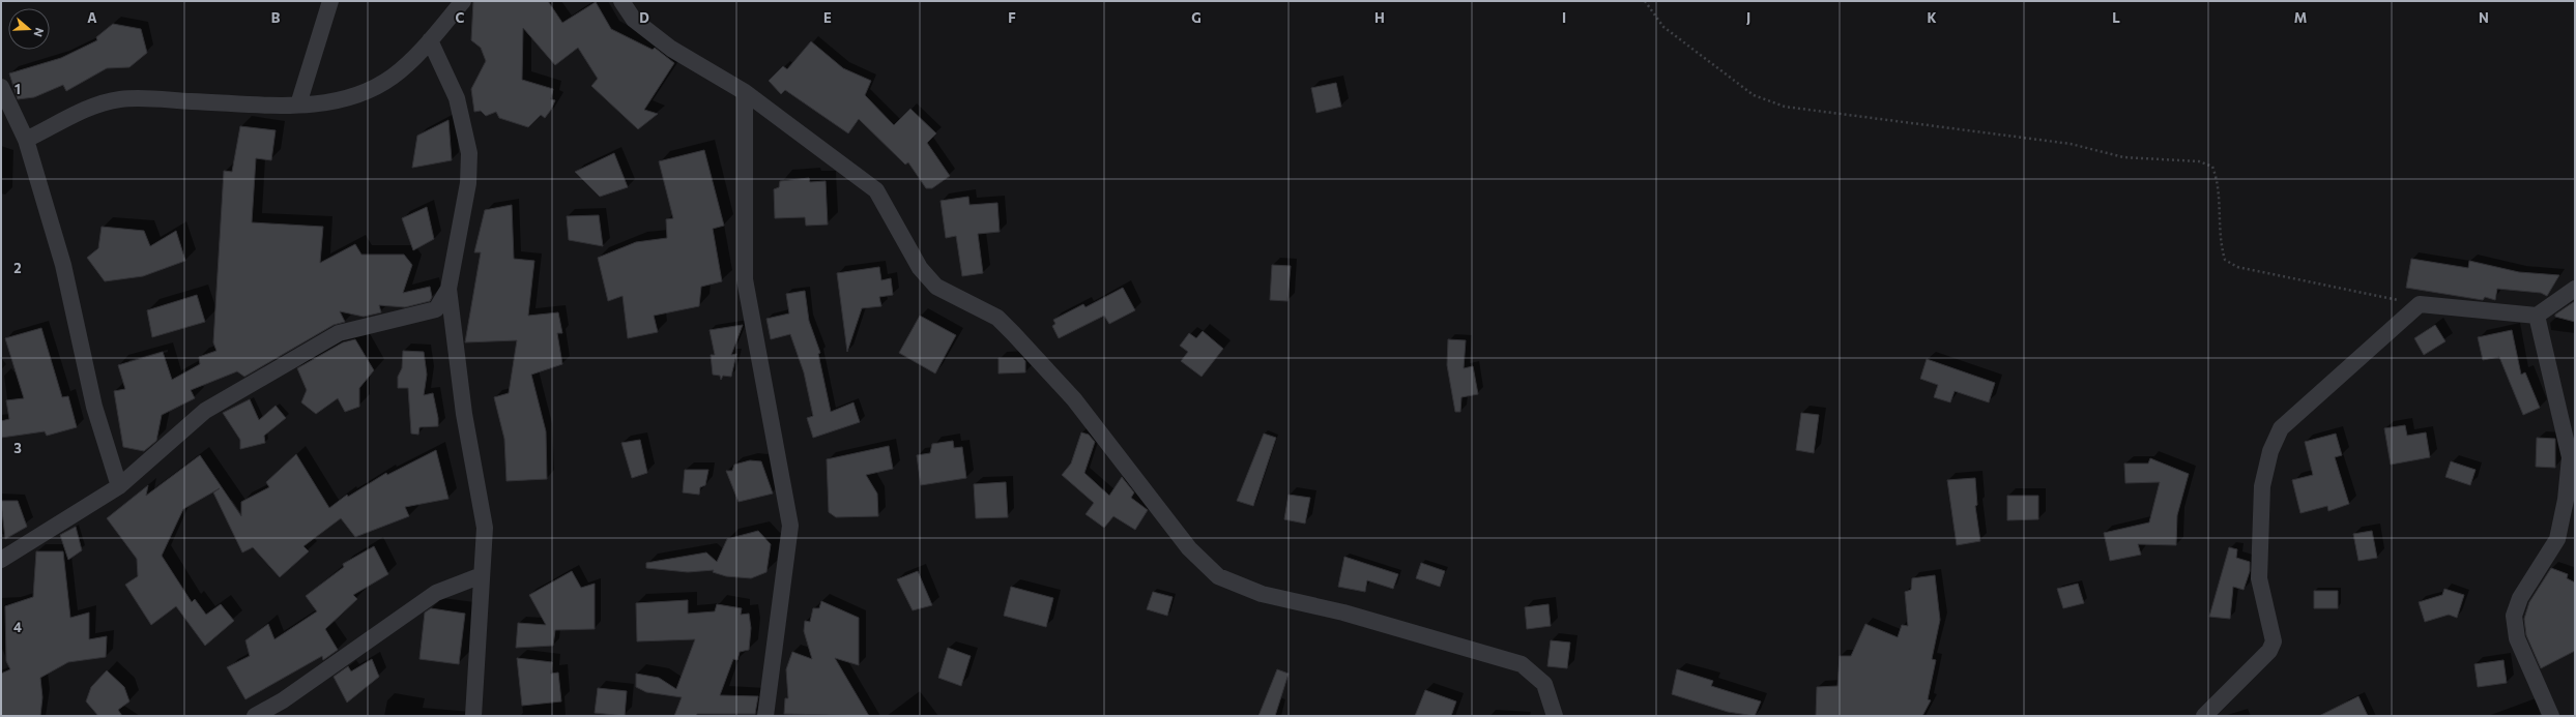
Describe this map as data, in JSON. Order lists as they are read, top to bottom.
{
  "north": "right",
  "grid": {
    "columns": [
      "A",
      "B",
      "C",
      "D",
      "E",
      "F",
      "G",
      "H",
      "I",
      "J",
      "K",
      "L",
      "M",
      "N"
    ],
    "rows": [
      "1",
      "2",
      "3",
      "4"
    ]
  }
}
